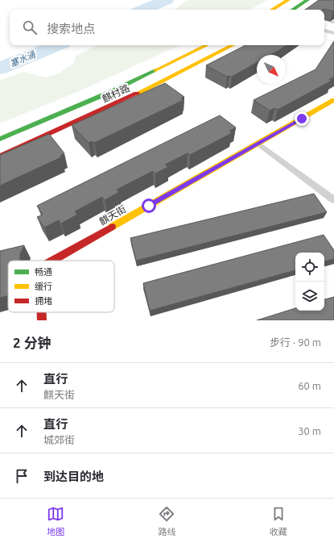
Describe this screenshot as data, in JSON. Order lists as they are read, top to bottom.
{
  "streets": {
    "street": ["麒村路", "麒天街"]
  },
  "water": ["塞水涌"],
  "legend": ["畅通", "缓行", "拥堵"],
  "north": "bottom right",
  "page": {
    "search": "搜索地点",
    "heading": ["2 分钟", "步行 · 90 m"],
    "list": [
      ["直行", "麒天街", "60 m"],
      ["直行", "城郊街", "30 m"],
      "到达目的地"
    ],
    "nav": ["地图", "路线", "收藏"]
  }
}
